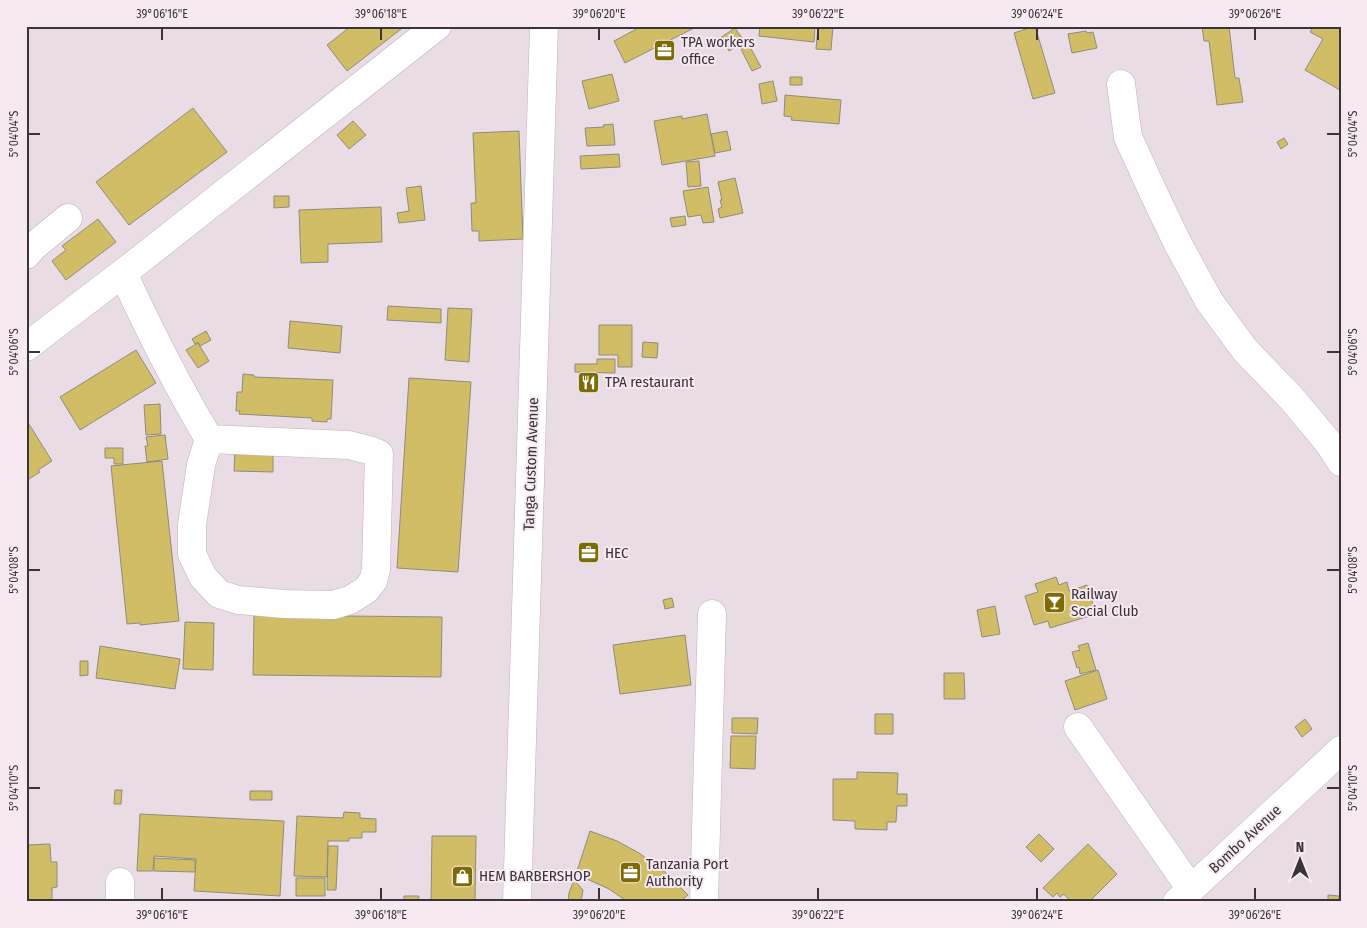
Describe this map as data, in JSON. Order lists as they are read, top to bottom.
{
  "streets": {
    "street": ["Tanga Custom Avenue", "Bombo Avenue"]
  },
  "places": {
    "office": ["TPA workers office", "HEC", "Tanzania Port Authority"],
    "restaurant": ["TPA restaurant"],
    "bar": ["Railway Social Club"],
    "shop": ["HEM BARBERSHOP"]
  },
  "north": "top",
  "coordinates": [
    "39°06'16\"E",
    "39°06'18\"E",
    "39°06'20\"E",
    "39°06'22\"E",
    "39°06'24\"E",
    "39°06'26\"E",
    "5°04'04\"S",
    "5°04'06\"S",
    "5°04'08\"S",
    "5°04'10\"S"
  ]
}
